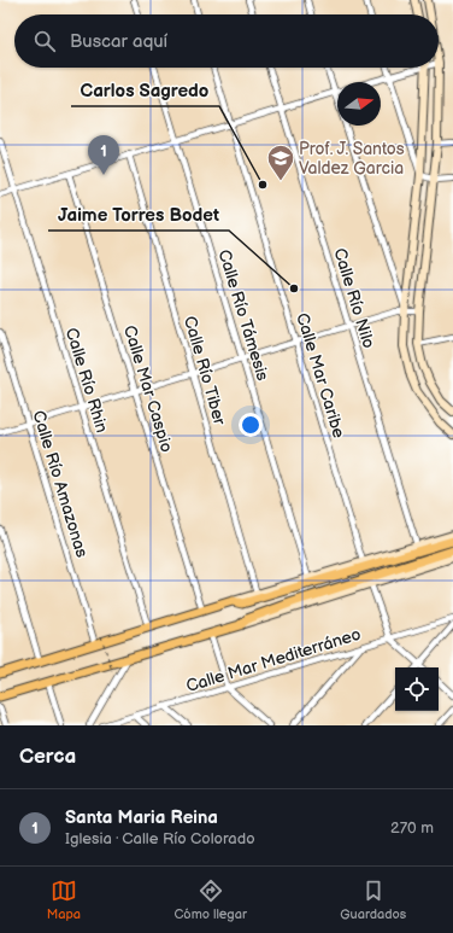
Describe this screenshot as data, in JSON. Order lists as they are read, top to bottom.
{
  "streets": {
    "street": [
      "Calle Río Nilo",
      "Calle Río Támesis",
      "Calle Río Tiber",
      "Calle Mar Caribe",
      "Calle Río Rhin",
      "Calle Mar Caspio",
      "Calle Río Amazonas",
      "Calle Mar Mediterráneo"
    ]
  },
  "places": {
    "school or university": ["Prof. J. Santos Valdez Garcia"],
    "other": ["Carlos Sagredo", "Jaime Torres Bodet"]
  },
  "north": "right",
  "page": {
    "search": "Buscar aquí",
    "pins": "1",
    "heading": "Cerca",
    "list": [
      {
        "mark": "1",
        "name": "Santa Maria Reina",
        "note": "Iglesia · Calle Río Colorado",
        "value": "270 m"
      }
    ],
    "nav": ["Mapa", "Cómo llegar", "Guardados"]
  }
}
